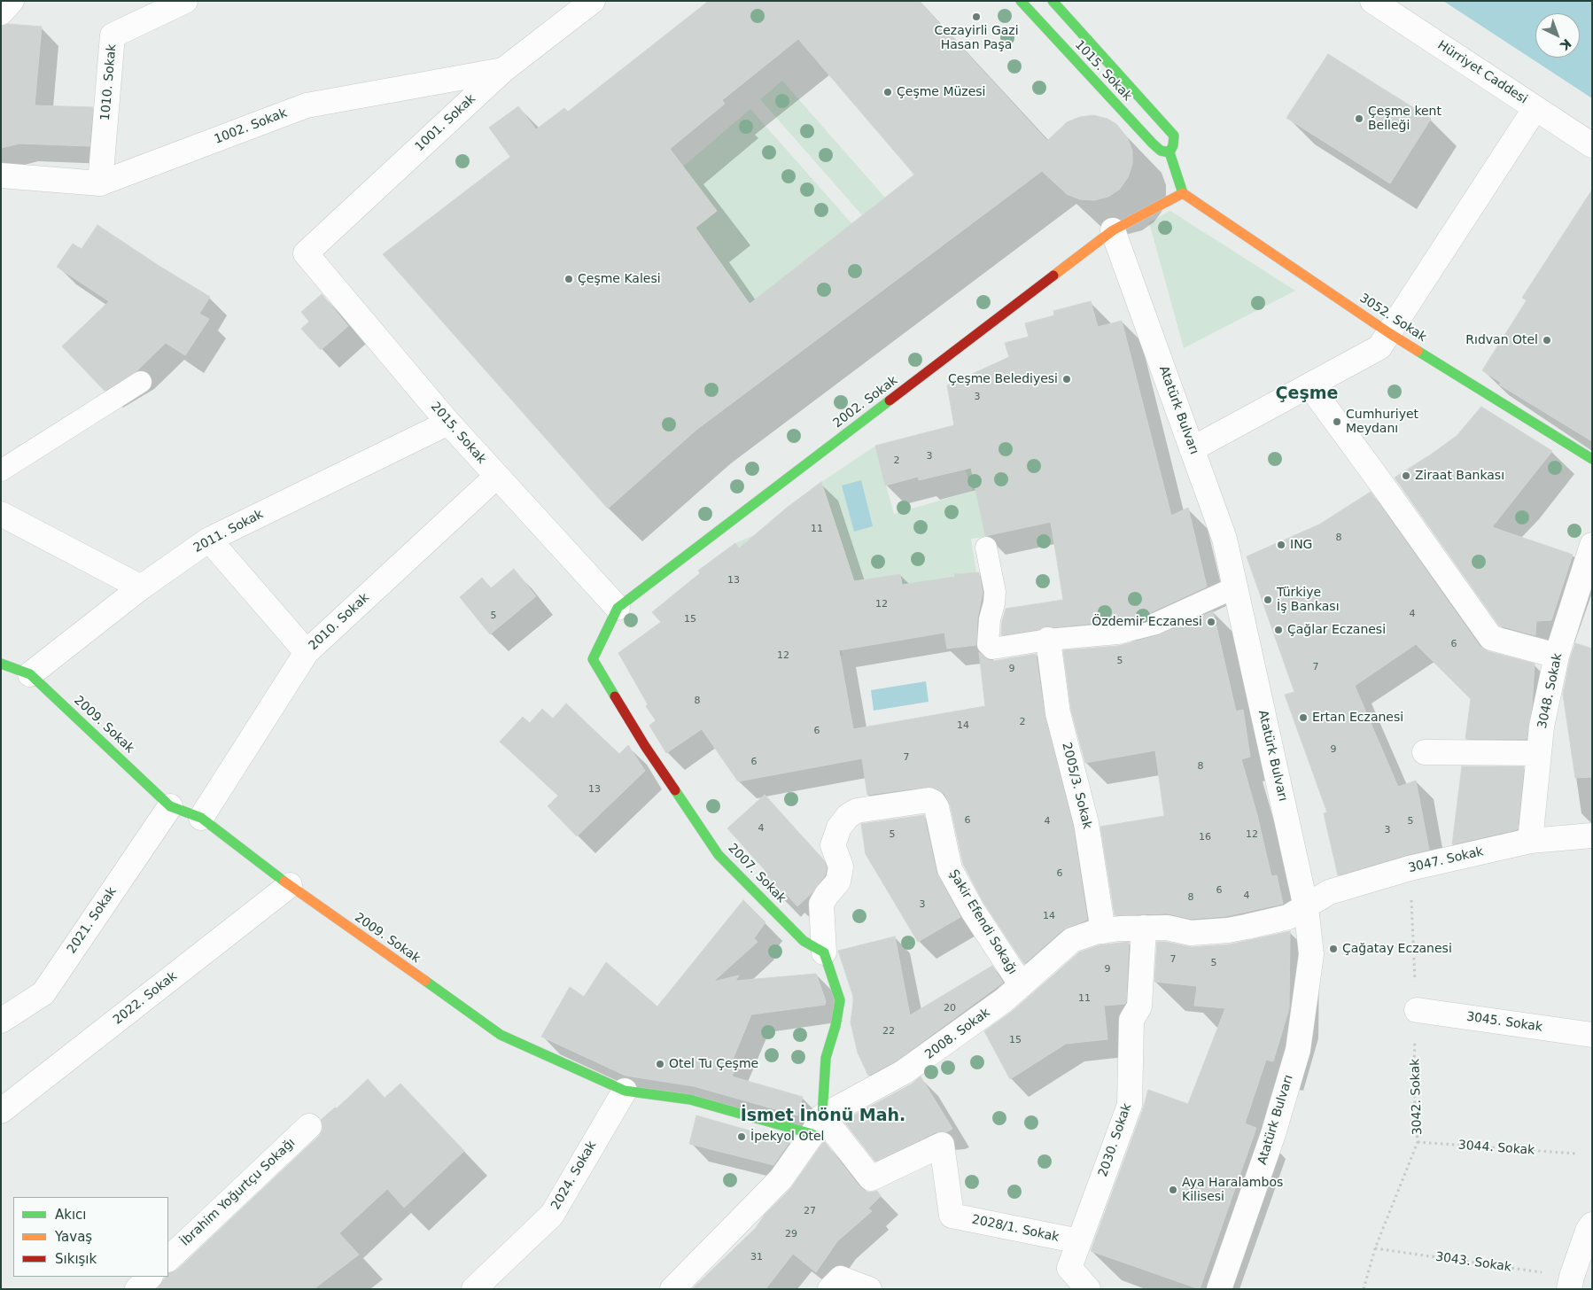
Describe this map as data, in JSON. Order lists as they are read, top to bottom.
{
  "streets": {
    "street": [
      "1015. Sokak",
      "Hürriyet Caddesi",
      "1010. Sokak",
      "1001. Sokak",
      "1002. Sokak",
      "3052. Sokak",
      "2002. Sokak",
      "Atatürk Bulvarı",
      "2015. Sokak",
      "2011. Sokak",
      "2010. Sokak",
      "3048. Sokak",
      "2009. Sokak",
      "2005/3. Sokak",
      "3047. Sokak",
      "2007. Sokak",
      "2021. Sokak",
      "Şakir Efendi Sokağı",
      "2022. Sokak",
      "3045. Sokak",
      "2008. Sokak",
      "2030. Sokak",
      "2024. Sokak",
      "İbrahim Yoğurtçu Sokağı",
      "2028/1. Sokak"
    ],
    "path": ["3042. Sokak", "3044. Sokak", "3043. Sokak"]
  },
  "crossings": [
    ["1015. Sokak", "3052. Sokak"],
    ["1015. Sokak", "2002. Sokak"],
    ["1010. Sokak", "1002. Sokak"],
    ["1001. Sokak", "1002. Sokak"],
    ["1001. Sokak", "2015. Sokak"],
    ["3052. Sokak", "2002. Sokak"],
    ["2002. Sokak", "Atatürk Bulvarı"],
    ["2002. Sokak", "2015. Sokak"],
    ["2002. Sokak", "2007. Sokak"],
    ["Atatürk Bulvarı", "3047. Sokak"],
    ["Atatürk Bulvarı", "2008. Sokak"],
    ["2015. Sokak", "2011. Sokak"],
    ["2015. Sokak", "2010. Sokak"],
    ["2011. Sokak", "2009. Sokak"],
    ["2010. Sokak", "2009. Sokak"],
    ["3048. Sokak", "3047. Sokak"],
    ["2009. Sokak", "2021. Sokak"],
    ["2009. Sokak", "2022. Sokak"],
    ["2009. Sokak", "2008. Sokak"],
    ["2009. Sokak", "2024. Sokak"],
    ["2009. Sokak", "2028/1. Sokak"],
    ["2005/3. Sokak", "2008. Sokak"],
    ["3047. Sokak", "2008. Sokak"],
    ["3047. Sokak", "3042. Sokak"],
    ["2007. Sokak", "Şakir Efendi Sokağı"],
    ["Şakir Efendi Sokağı", "2008. Sokak"],
    ["3045. Sokak", "3042. Sokak"],
    ["2008. Sokak", "2030. Sokak"],
    ["2008. Sokak", "2028/1. Sokak"],
    ["3042. Sokak", "3044. Sokak"],
    ["3042. Sokak", "3043. Sokak"],
    ["2030. Sokak", "2028/1. Sokak"]
  ],
  "districts": ["Çeşme", "İsmet İnönü Mah."],
  "places": [
    "Cezayirli Gazi Hasan Paşa",
    "Çeşme Müzesi",
    "Çeşme kent Belleği",
    "Çeşme Kalesi",
    "Rıdvan Otel",
    "Çeşme Belediyesi",
    "Cumhuriyet Meydanı",
    "Ziraat Bankası",
    "ING",
    "Türkiye İş Bankası",
    "Özdemir Eczanesi",
    "Çağlar Eczanesi",
    "Ertan Eczanesi",
    "Çağatay Eczanesi",
    "Otel Tu Çeşme",
    "İpekyol Otel",
    "Aya Haralambos Kilisesi"
  ],
  "house_numbers": [
    "3",
    "3",
    "2",
    "11",
    "8",
    "13",
    "12",
    "4",
    "5",
    "15",
    "6",
    "12",
    "5",
    "7",
    "9",
    "8",
    "2",
    "14",
    "6",
    "9",
    "7",
    "6",
    "8",
    "13",
    "6",
    "4",
    "5",
    "4",
    "3",
    "5",
    "12",
    "16",
    "6",
    "6",
    "4",
    "8",
    "3",
    "14",
    "7",
    "5",
    "9",
    "11",
    "20",
    "22",
    "15",
    "27",
    "29",
    "31"
  ],
  "legend": ["Akıcı", "Yavaş", "Sıkışık"],
  "north": "bottom right"
}
